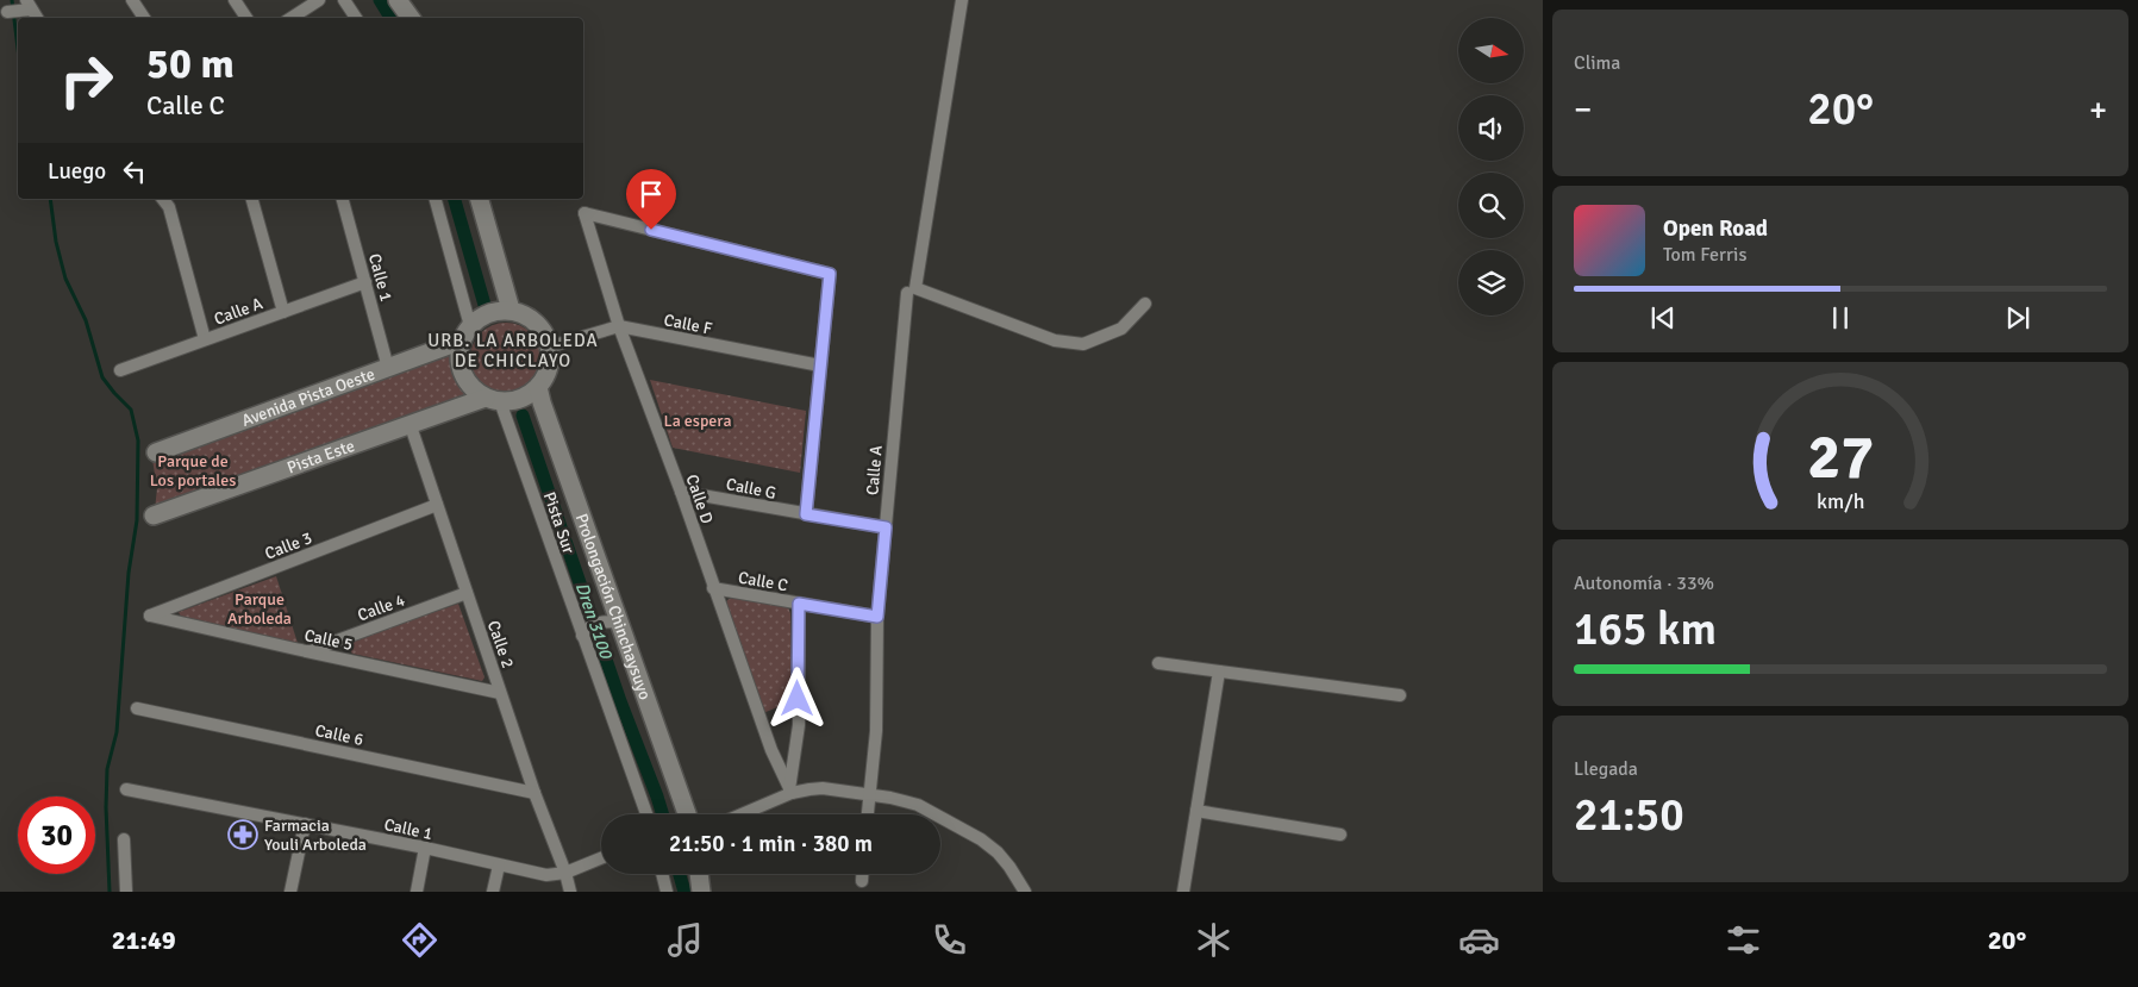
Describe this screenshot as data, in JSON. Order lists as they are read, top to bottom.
{
  "streets": {
    "street": [
      "Calle 1",
      "Calle A",
      "Calle F",
      "Avenida Pista Oeste",
      "Pista Este",
      "Calle G",
      "Calle D",
      "Pista Sur",
      "Calle 3",
      "Calle C",
      "Prolongación Chinchaysuyo",
      "Calle 4",
      "Calle 5",
      "Calle 2",
      "Calle 6"
    ]
  },
  "crossings": [
    ["Calle 1", "Calle A"],
    ["Calle 1", "Avenida Pista Oeste"],
    ["Calle 1", "Calle 2"],
    ["Calle A", "Calle G"],
    ["Calle A", "Calle C"],
    ["Calle F", "Avenida Pista Oeste"],
    ["Calle F", "Pista Este"],
    ["Calle F", "Calle D"],
    ["Calle F", "Pista Sur"],
    ["Calle F", "Prolongación Chinchaysuyo"],
    ["Avenida Pista Oeste", "Pista Este"],
    ["Avenida Pista Oeste", "Pista Sur"],
    ["Avenida Pista Oeste", "Prolongación Chinchaysuyo"],
    ["Pista Este", "Pista Sur"],
    ["Pista Este", "Prolongación Chinchaysuyo"],
    ["Pista Este", "Calle 2"],
    ["Calle G", "Calle D"],
    ["Calle D", "Calle C"],
    ["Pista Sur", "Prolongación Chinchaysuyo"],
    ["Calle 3", "Calle 5"],
    ["Calle 3", "Calle 2"],
    ["Calle 4", "Calle 5"],
    ["Calle 4", "Calle 2"],
    ["Calle 5", "Calle 2"],
    ["Calle 2", "Calle 6"]
  ],
  "districts": ["URB. LA ARBOLEDA DE CHICLAYO"],
  "water": ["Dren 3100"],
  "parks": ["La espera", "Parque de Los portales", "Parque Arboleda"],
  "places": {
    "pharmacy": ["Farmacia Youli Arboleda"]
  },
  "north": "right",
  "page": {
    "tile": [
      "Clima",
      ["Autonomía · 33%", "165 km"],
      ["Llegada", "21:50"]
    ],
    "turn": ["50 m", "Calle C"],
    "heat": ["−", "20°", "+"],
    "then": "Luego",
    "song": ["Open Road", "Tom Ferris"],
    "limit": "30",
    "trip": "21:50 · 1 min · 380 m",
    "tabs": ["21:49", "20°"],
    "gauge": ["27", "km/h"]
  }
}
